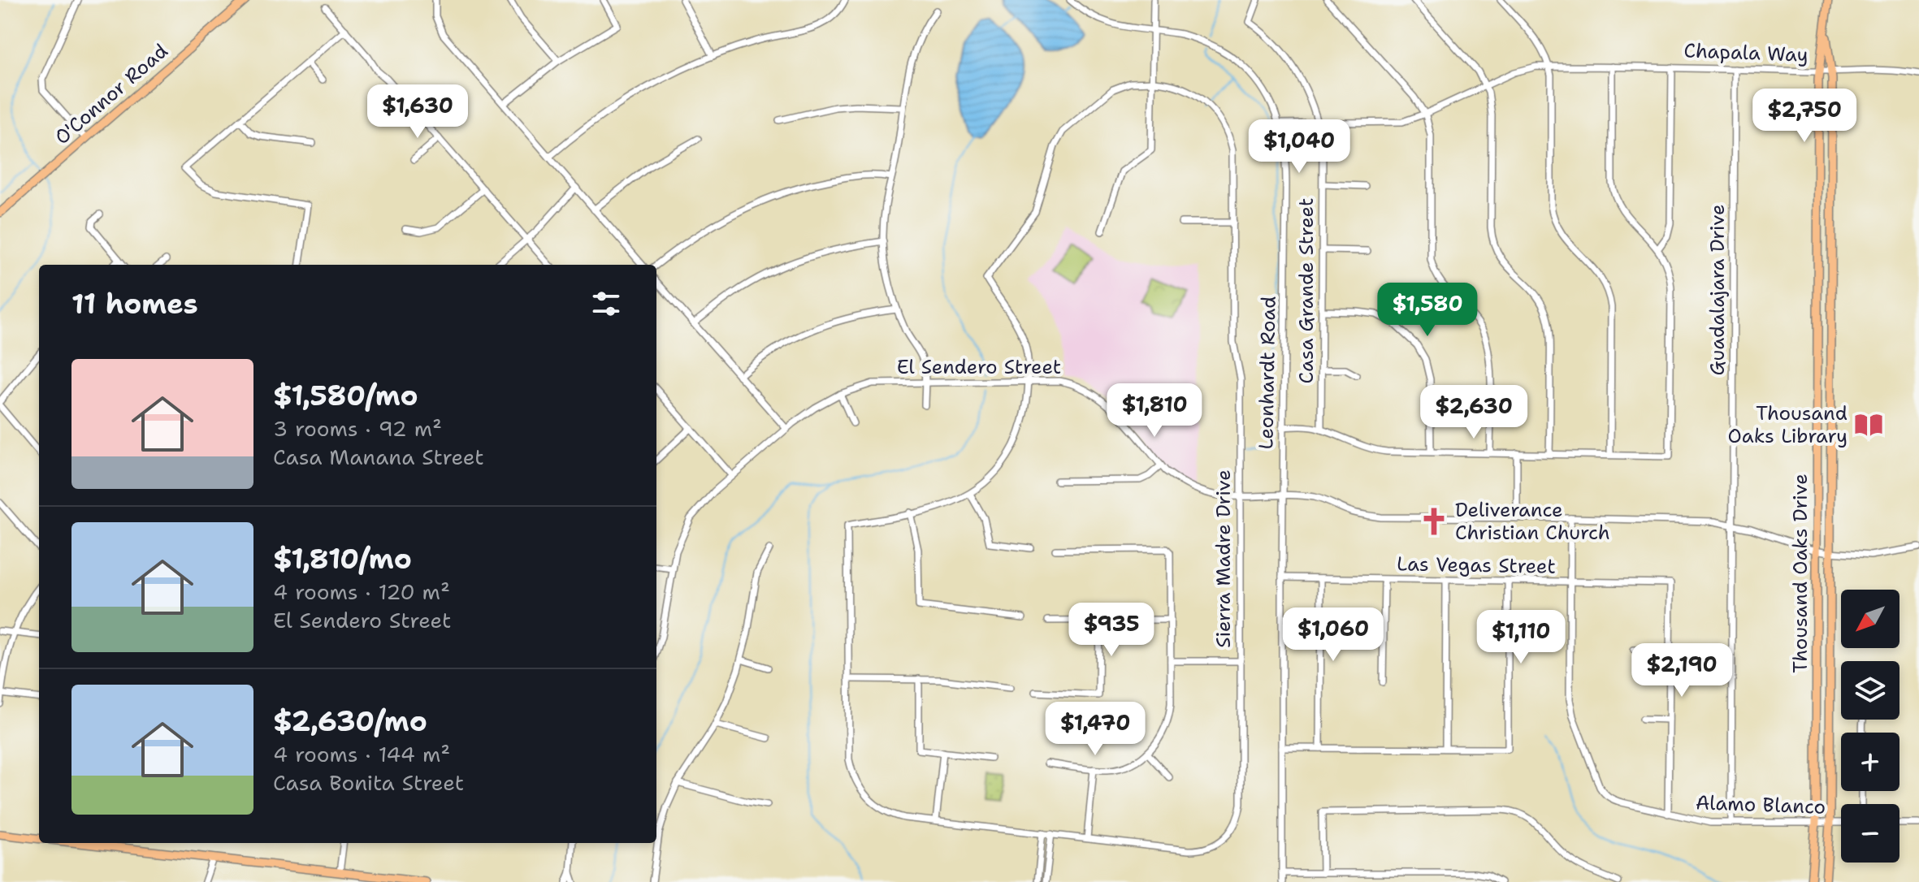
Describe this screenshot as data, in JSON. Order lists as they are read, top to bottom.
{
  "streets": {
    "main road": ["O'Connor Road", "Thousand Oaks Drive"],
    "street": [
      "Chapala Way",
      "Guadalajara Drive",
      "Casa Grande Street",
      "El Sendero Street",
      "Leonhardt Road",
      "Sierra Madre Drive",
      "Las Vegas Street",
      "Alamo Blanco"
    ]
  },
  "crossings": [
    ["Chapala Way", "Guadalajara Drive"],
    ["Chapala Way", "Casa Grande Street"],
    ["Chapala Way", "Leonhardt Road"],
    ["Chapala Way", "Thousand Oaks Drive"],
    ["Guadalajara Drive", "El Sendero Street"],
    ["Guadalajara Drive", "Alamo Blanco"],
    ["El Sendero Street", "Leonhardt Road"],
    ["El Sendero Street", "Sierra Madre Drive"],
    ["El Sendero Street", "Thousand Oaks Drive"],
    ["El Sendero Street", "Alamo Blanco"],
    ["Leonhardt Road", "Las Vegas Street"],
    ["Las Vegas Street", "Alamo Blanco"],
    ["Thousand Oaks Drive", "Alamo Blanco"]
  ],
  "places": {
    "library": ["Thousand Oaks Library"],
    "church": ["Deliverance Christian Church"]
  },
  "north": "bottom left",
  "page": {
    "price": [
      "$1,630",
      "$2,750",
      "$1,040",
      "$1,580",
      "$1,810",
      "$2,630",
      "$935",
      "$1,060",
      "$1,110",
      "$2,190",
      "$1,470"
    ],
    "heading": "11 homes",
    "list": [
      {
        "name": "$1,580/mo",
        "note": "3 rooms · 92 m² · Casa Manana Street"
      },
      {
        "name": "$1,810/mo",
        "note": "4 rooms · 120 m² · El Sendero Street"
      },
      {
        "name": "$2,630/mo",
        "note": "4 rooms · 144 m² · Casa Bonita Street"
      }
    ],
    "map_buttons": ["+", "−"]
  }
}
